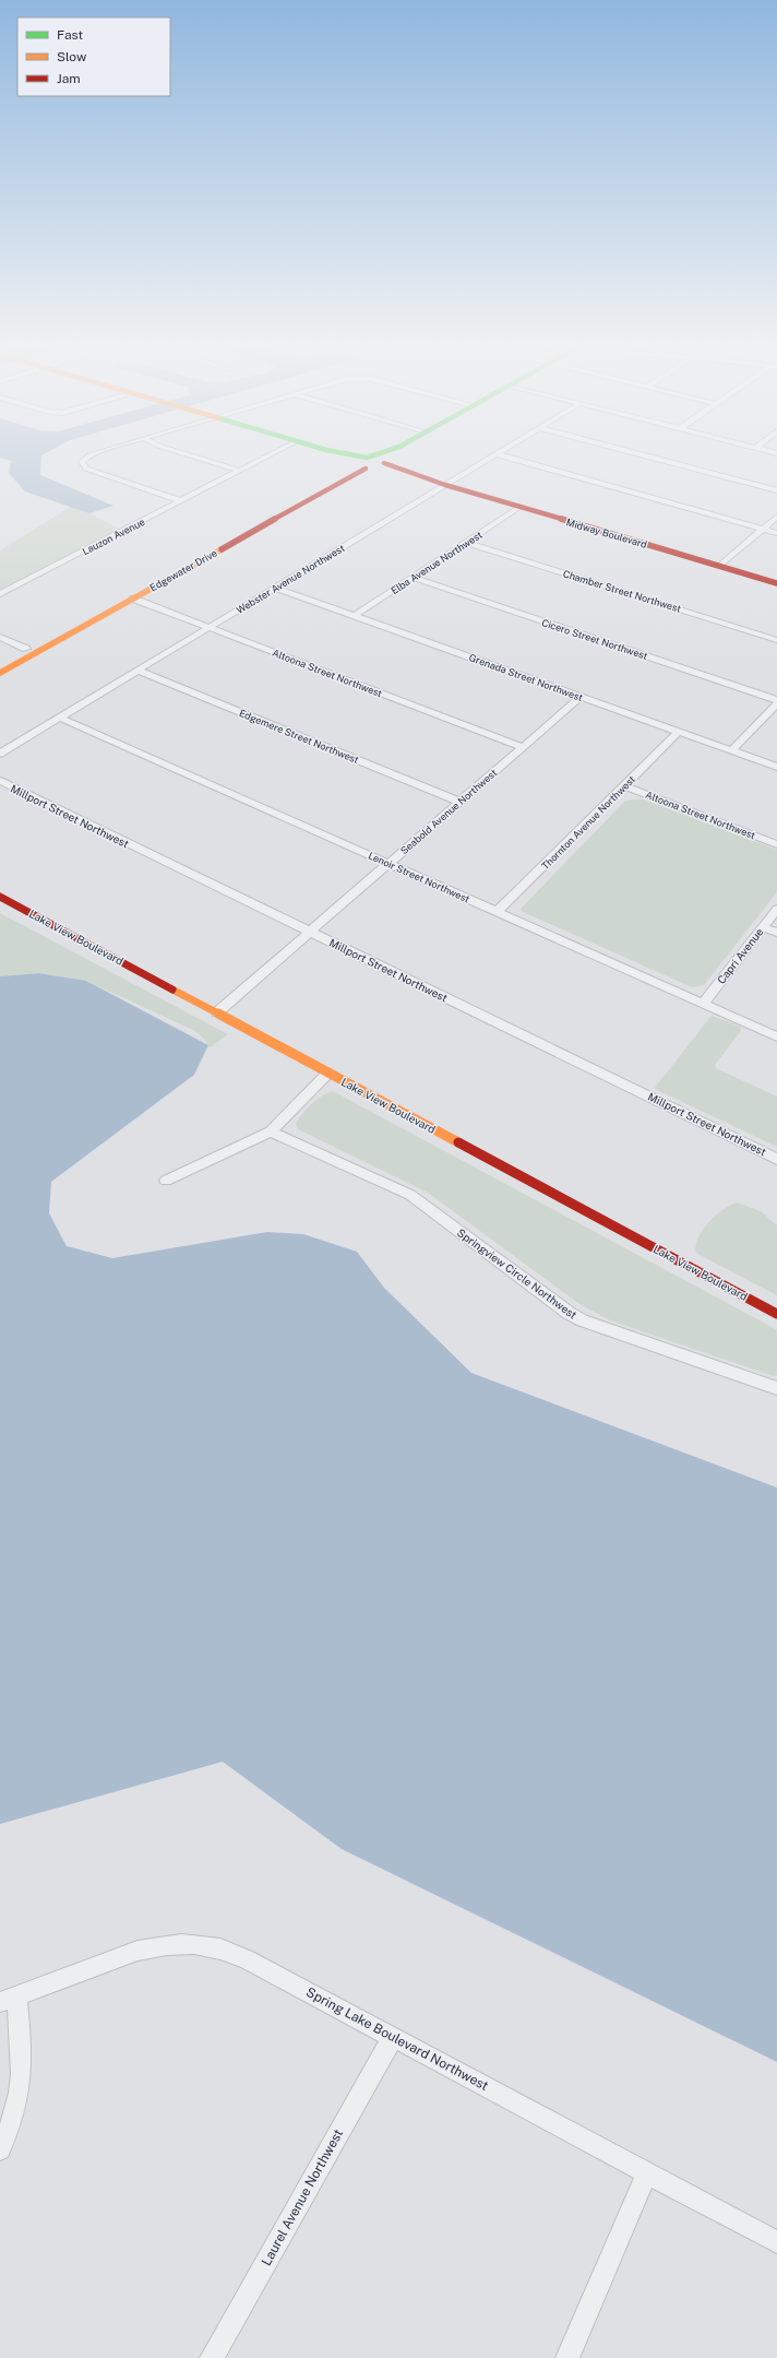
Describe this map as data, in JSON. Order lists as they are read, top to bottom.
{
  "streets": {
    "street": [
      "Midway Boulevard",
      "Lauzon Avenue",
      "Elba Avenue Northwest",
      "Edgewater Drive",
      "Webster Avenue Northwest",
      "Chamber Street Northwest",
      "Cicero Street Northwest",
      "Altoona Street Northwest",
      "Grenada Street Northwest",
      "Edgemere Street Northwest",
      "Seabold Avenue Northwest",
      "Millport Street Northwest",
      "Thornton Avenue Northwest",
      "Lenoir Street Northwest",
      "Lake View Boulevard",
      "Capri Avenue",
      "Springview Circle Northwest",
      "Spring Lake Boulevard Northwest",
      "Laurel Avenue Northwest"
    ]
  },
  "crossings": [
    ["Midway Boulevard", "Elba Avenue Northwest"],
    ["Midway Boulevard", "Edgewater Drive"],
    ["Midway Boulevard", "Webster Avenue Northwest"],
    ["Elba Avenue Northwest", "Chamber Street Northwest"],
    ["Elba Avenue Northwest", "Cicero Street Northwest"],
    ["Elba Avenue Northwest", "Grenada Street Northwest"],
    ["Edgewater Drive", "Altoona Street Northwest"],
    ["Webster Avenue Northwest", "Altoona Street Northwest"],
    ["Webster Avenue Northwest", "Grenada Street Northwest"],
    ["Webster Avenue Northwest", "Edgemere Street Northwest"],
    ["Webster Avenue Northwest", "Lenoir Street Northwest"],
    ["Altoona Street Northwest", "Seabold Avenue Northwest"],
    ["Altoona Street Northwest", "Thornton Avenue Northwest"],
    ["Grenada Street Northwest", "Seabold Avenue Northwest"],
    ["Grenada Street Northwest", "Thornton Avenue Northwest"],
    ["Edgemere Street Northwest", "Seabold Avenue Northwest"],
    ["Seabold Avenue Northwest", "Millport Street Northwest"],
    ["Seabold Avenue Northwest", "Lenoir Street Northwest"],
    ["Seabold Avenue Northwest", "Lake View Boulevard"],
    ["Thornton Avenue Northwest", "Lenoir Street Northwest"],
    ["Lenoir Street Northwest", "Capri Avenue"],
    ["Spring Lake Boulevard Northwest", "Laurel Avenue Northwest"]
  ],
  "legend": ["Fast", "Slow", "Jam"]
}
